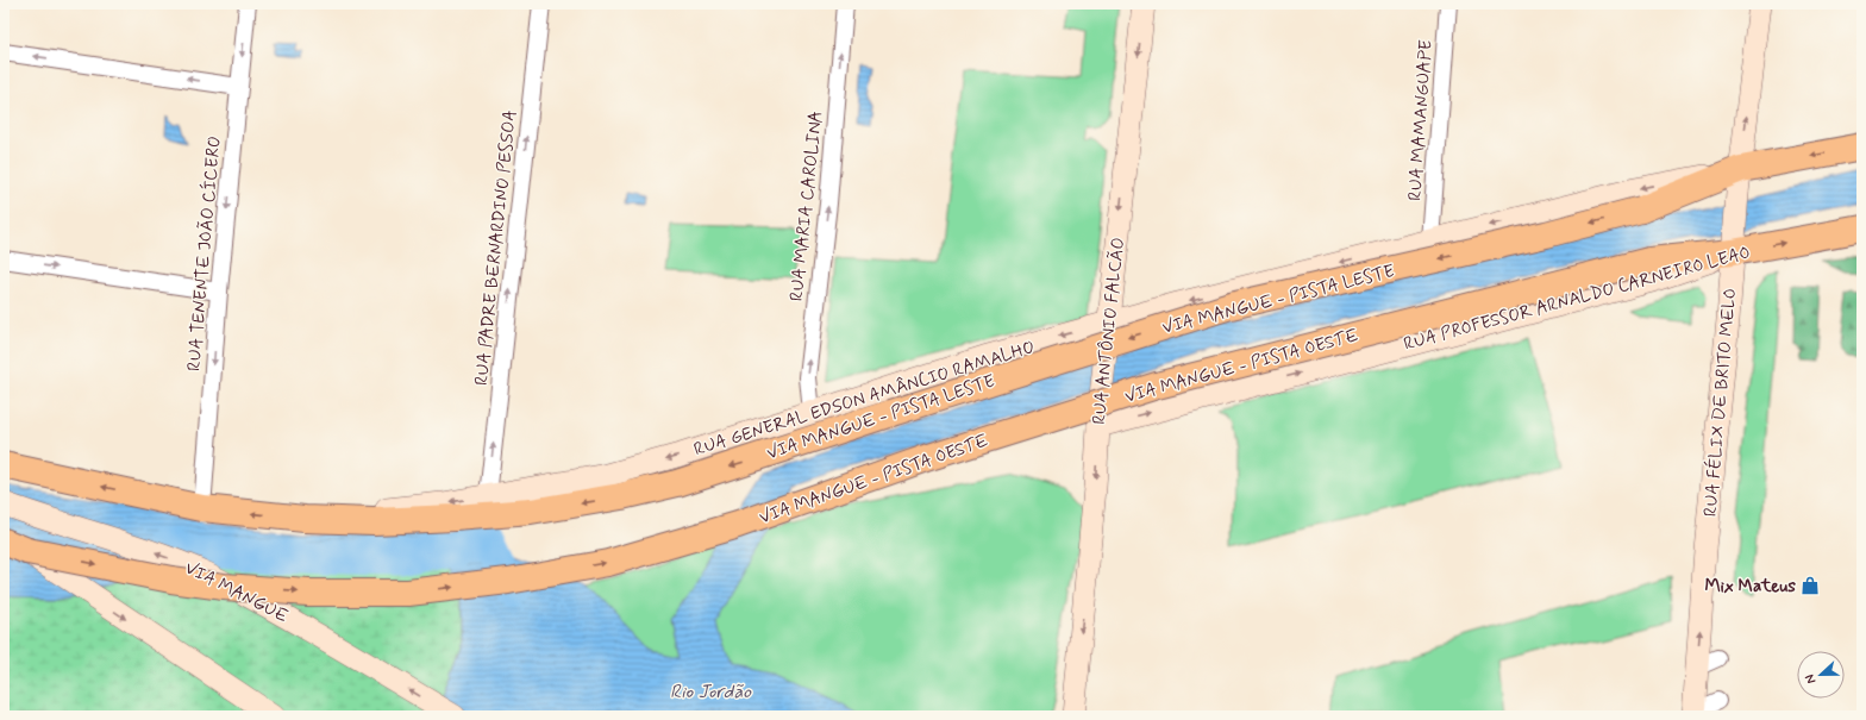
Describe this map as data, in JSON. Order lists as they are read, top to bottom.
{
  "streets": {
    "main road": [
      "RUA PROFESSOR ARNALDO CARNEIRO LEAO",
      "VIA MANGUE - PISTA LESTE",
      "RUA ANTÔNIO FALCÃO",
      "VIA MANGUE - PISTA OESTE",
      "RUA GENERAL EDSON AMÂNCIO RAMALHO",
      "RUA FÉLIX DE BRITO MELO",
      "VIA MANGUE"
    ],
    "street": [
      "RUA MAMANGUAPE",
      "RUA MARIA CAROLINA",
      "RUA PADRE BERNARDINO PESSOA",
      "RUA TENENTE JOÃO CÍCERO"
    ]
  },
  "crossings": [
    ["RUA MAMANGUAPE", "RUA GENERAL EDSON AMÂNCIO RAMALHO"],
    ["RUA MARIA CAROLINA", "RUA GENERAL EDSON AMÂNCIO RAMALHO"],
    ["RUA PADRE BERNARDINO PESSOA", "RUA GENERAL EDSON AMÂNCIO RAMALHO"],
    ["RUA TENENTE JOÃO CÍCERO", "VIA MANGUE - PISTA LESTE"],
    ["RUA PROFESSOR ARNALDO CARNEIRO LEAO", "RUA ANTÔNIO FALCÃO"],
    ["RUA PROFESSOR ARNALDO CARNEIRO LEAO", "VIA MANGUE - PISTA OESTE"],
    ["RUA PROFESSOR ARNALDO CARNEIRO LEAO", "RUA FÉLIX DE BRITO MELO"],
    ["VIA MANGUE - PISTA LESTE", "RUA GENERAL EDSON AMÂNCIO RAMALHO"],
    ["VIA MANGUE - PISTA LESTE", "RUA FÉLIX DE BRITO MELO"],
    ["RUA ANTÔNIO FALCÃO", "RUA GENERAL EDSON AMÂNCIO RAMALHO"],
    ["VIA MANGUE - PISTA OESTE", "RUA FÉLIX DE BRITO MELO"],
    ["RUA GENERAL EDSON AMÂNCIO RAMALHO", "RUA FÉLIX DE BRITO MELO"]
  ],
  "one_way": [
    "RUA MARIA CAROLINA",
    "RUA PADRE BERNARDINO PESSOA",
    "RUA TENENTE JOÃO CÍCERO",
    "RUA PROFESSOR ARNALDO CARNEIRO LEAO",
    "VIA MANGUE - PISTA LESTE",
    "RUA ANTÔNIO FALCÃO",
    "VIA MANGUE - PISTA OESTE",
    "RUA GENERAL EDSON AMÂNCIO RAMALHO",
    "RUA FÉLIX DE BRITO MELO"
  ],
  "water": ["Rio Jordão"],
  "places": {
    "shop": ["Mix Mateus"]
  },
  "north": "left"
}
